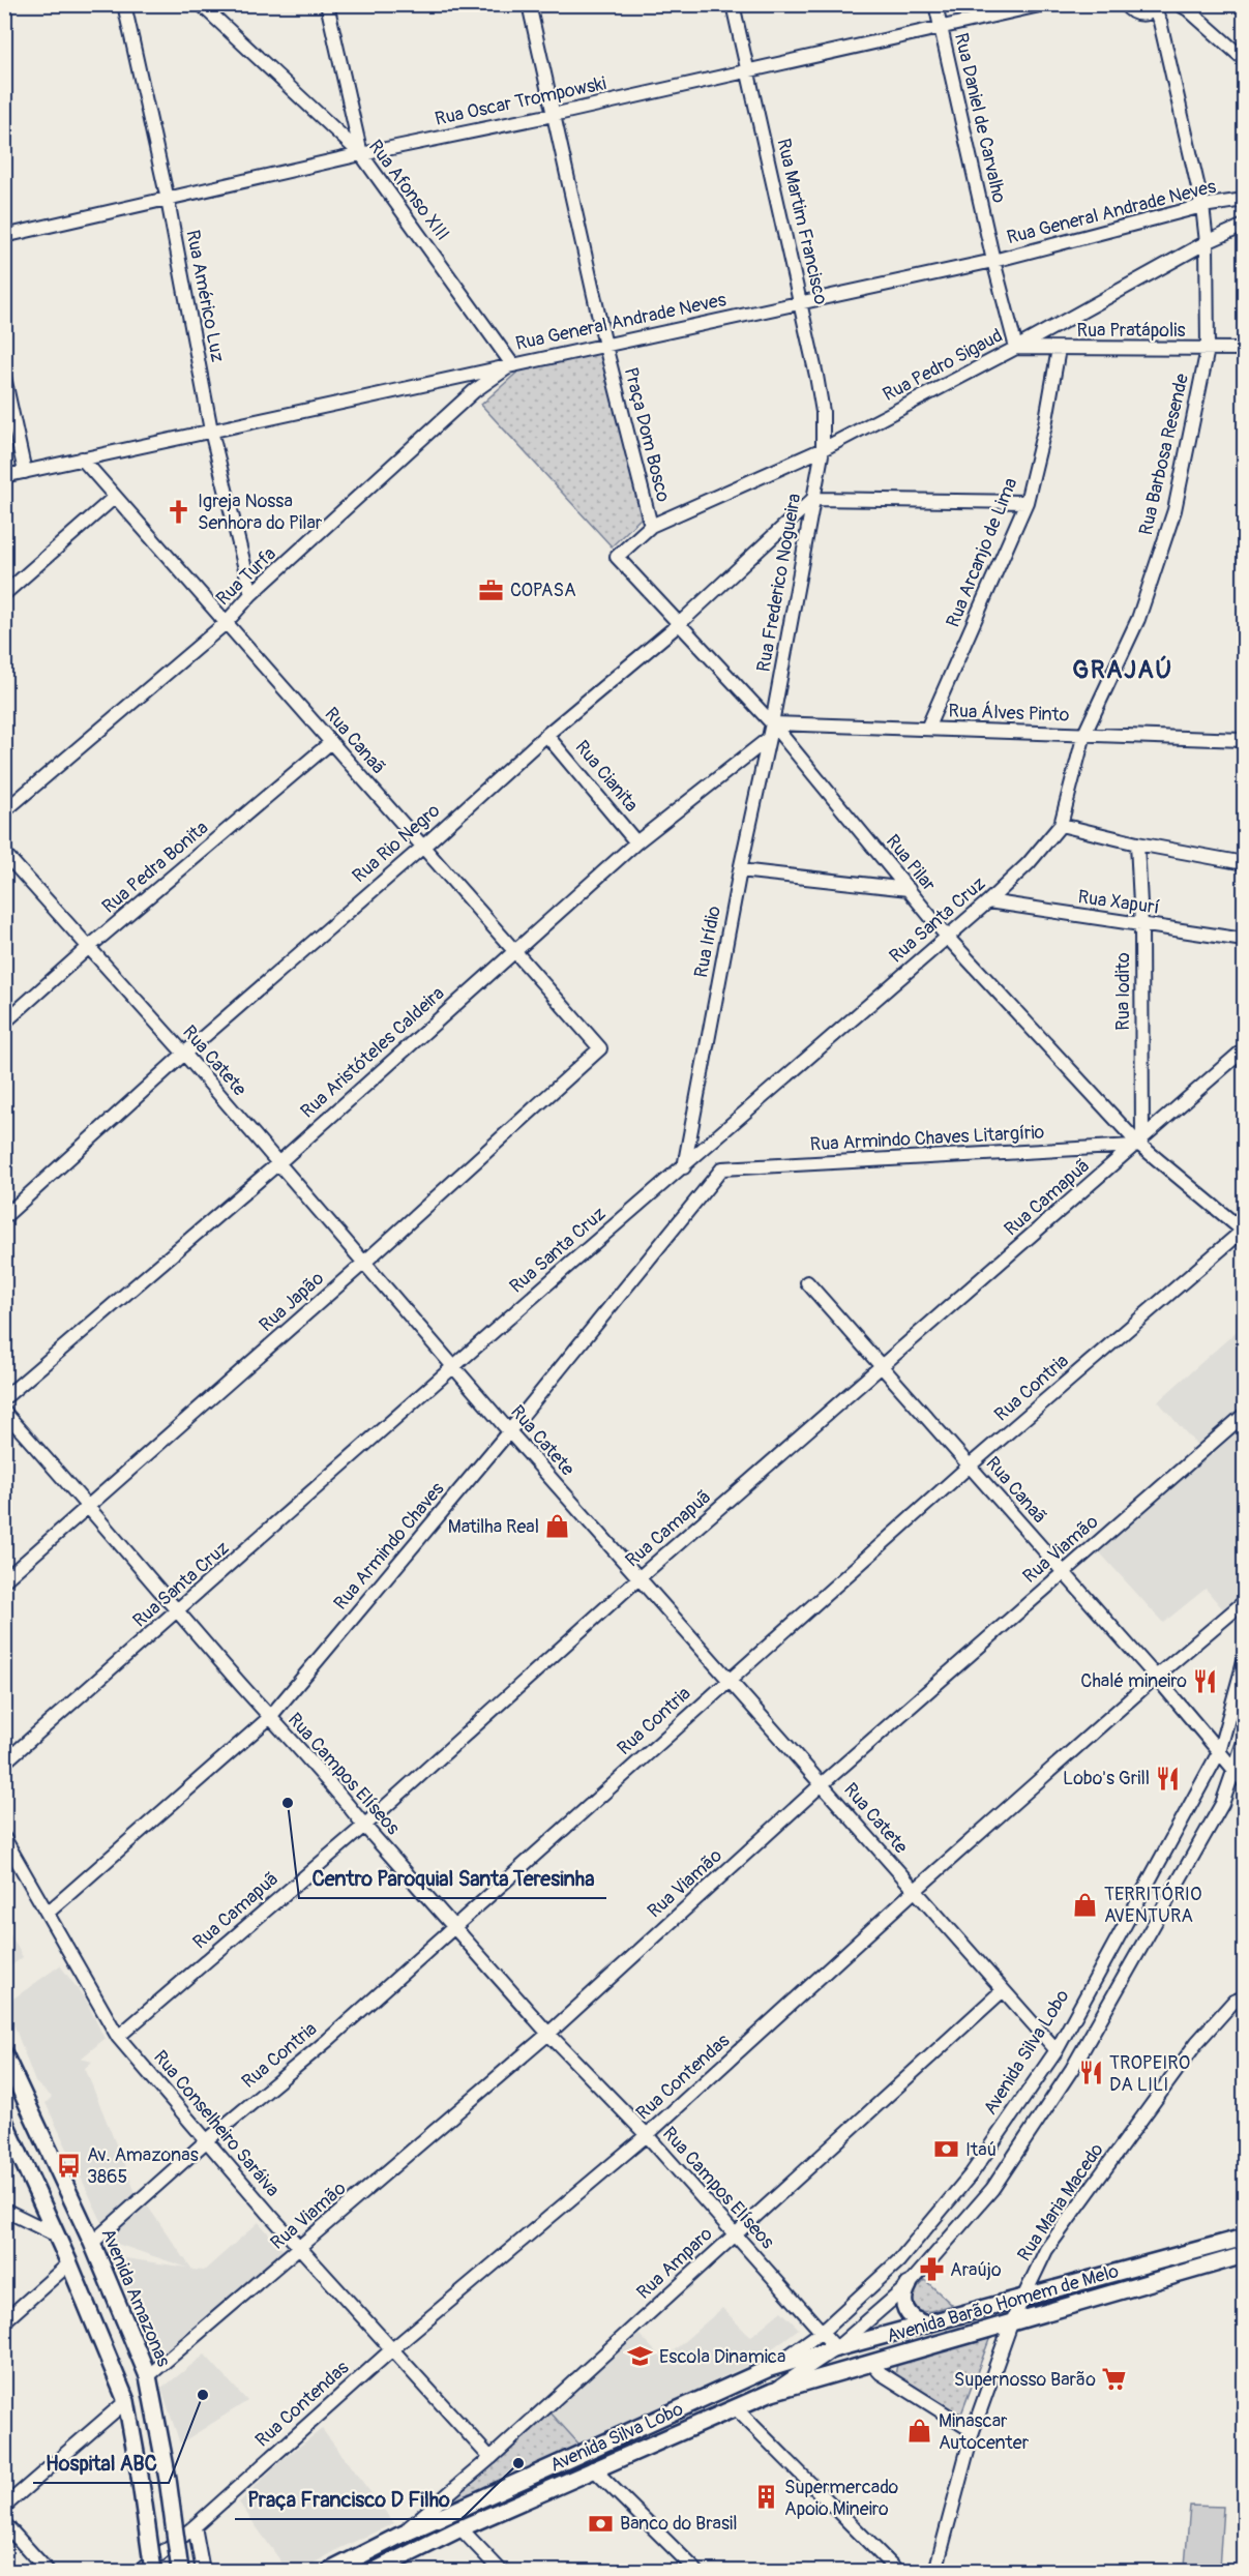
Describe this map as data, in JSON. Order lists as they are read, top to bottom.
{
  "streets": {
    "main road": ["Avenida Silva Lobo", "Avenida Amazonas", "Avenida Barão Homem de Melo"],
    "street": [
      "Rua Oscar Trompowski",
      "Rua Daniel de Carvalho",
      "Rua Afonso XIII",
      "Rua General Andrade Neves",
      "Rua Martim Francisco",
      "Rua Américo Luz",
      "Rua Pratápolis",
      "Rua Pedro Sigaud",
      "Praça Dom Bosco",
      "Rua Barbosa Resende",
      "Rua Arcanjo de Lima",
      "Rua Turfa",
      "Rua Frederico Nogueira",
      "Rua Álves Pinto",
      "Rua Canaã",
      "Rua Cianita",
      "Rua Rio Negro",
      "Rua Pilar",
      "Rua Pedra Bonita",
      "Rua Xapurí",
      "Rua Santa Cruz",
      "Rua Irídio",
      "Rua Iodito",
      "Rua Aristóteles Caldeira",
      "Rua Catete",
      "Rua Armindo Chaves Litargírio",
      "Rua Camapuã",
      "Rua Japão",
      "Rua Contria",
      "Rua Armindo Chaves",
      "Rua Viamão",
      "Rua Campos Elíseos",
      "Rua Contendas",
      "Rua Conselheiro Saráiva",
      "Rua Maria Macedo",
      "Rua Amparo"
    ]
  },
  "crossings": [
    ["Rua Oscar Trompowski", "Rua Daniel de Carvalho"],
    ["Rua Oscar Trompowski", "Rua Afonso XIII"],
    ["Rua Oscar Trompowski", "Rua Martim Francisco"],
    ["Rua Oscar Trompowski", "Rua Américo Luz"],
    ["Rua Oscar Trompowski", "Praça Dom Bosco"],
    ["Rua Daniel de Carvalho", "Rua General Andrade Neves"],
    ["Rua Daniel de Carvalho", "Rua Pratápolis"],
    ["Rua Daniel de Carvalho", "Rua Pedro Sigaud"],
    ["Rua Afonso XIII", "Rua General Andrade Neves"],
    ["Rua Afonso XIII", "Rua Turfa"],
    ["Rua General Andrade Neves", "Rua Martim Francisco"],
    ["Rua General Andrade Neves", "Rua Américo Luz"],
    ["Rua General Andrade Neves", "Praça Dom Bosco"],
    ["Rua General Andrade Neves", "Rua Barbosa Resende"],
    ["Rua General Andrade Neves", "Rua Turfa"],
    ["Rua General Andrade Neves", "Rua Canaã"],
    ["Rua Martim Francisco", "Rua Pedro Sigaud"],
    ["Rua Martim Francisco", "Rua Frederico Nogueira"],
    ["Rua Américo Luz", "Rua Turfa"],
    ["Rua Pratápolis", "Rua Pedro Sigaud"],
    ["Rua Pratápolis", "Rua Barbosa Resende"],
    ["Rua Pratápolis", "Rua Arcanjo de Lima"],
    ["Rua Pedro Sigaud", "Praça Dom Bosco"],
    ["Rua Pedro Sigaud", "Rua Barbosa Resende"],
    ["Rua Pedro Sigaud", "Rua Frederico Nogueira"],
    ["Praça Dom Bosco", "Rua Pilar"],
    ["Rua Barbosa Resende", "Rua Álves Pinto"],
    ["Rua Barbosa Resende", "Rua Santa Cruz"],
    ["Rua Arcanjo de Lima", "Rua Álves Pinto"],
    ["Rua Turfa", "Rua Canaã"],
    ["Rua Frederico Nogueira", "Rua Álves Pinto"],
    ["Rua Frederico Nogueira", "Rua Rio Negro"],
    ["Rua Frederico Nogueira", "Rua Pilar"],
    ["Rua Frederico Nogueira", "Rua Irídio"],
    ["Rua Álves Pinto", "Rua Pilar"],
    ["Rua Álves Pinto", "Rua Santa Cruz"],
    ["Rua Álves Pinto", "Rua Irídio"],
    ["Rua Canaã", "Rua Rio Negro"],
    ["Rua Canaã", "Rua Pedra Bonita"],
    ["Rua Canaã", "Rua Aristóteles Caldeira"],
    ["Rua Canaã", "Rua Camapuã"],
    ["Rua Canaã", "Rua Japão"],
    ["Rua Canaã", "Rua Contria"],
    ["Rua Canaã", "Rua Viamão"],
    ["Rua Canaã", "Avenida Silva Lobo"],
    ["Rua Canaã", "Rua Contendas"],
    ["Rua Cianita", "Rua Rio Negro"],
    ["Rua Cianita", "Rua Aristóteles Caldeira"],
    ["Rua Rio Negro", "Rua Pilar"],
    ["Rua Rio Negro", "Rua Catete"],
    ["Rua Pilar", "Rua Santa Cruz"],
    ["Rua Pilar", "Rua Irídio"],
    ["Rua Pilar", "Rua Iodito"],
    ["Rua Pilar", "Rua Armindo Chaves Litargírio"],
    ["Rua Pilar", "Rua Camapuã"],
    ["Rua Pilar", "Rua Contria"],
    ["Rua Pedra Bonita", "Rua Catete"],
    ["Rua Xapurí", "Rua Santa Cruz"],
    ["Rua Xapurí", "Rua Iodito"],
    ["Rua Santa Cruz", "Rua Irídio"],
    ["Rua Santa Cruz", "Rua Catete"],
    ["Rua Santa Cruz", "Rua Campos Elíseos"],
    ["Rua Irídio", "Rua Aristóteles Caldeira"],
    ["Rua Iodito", "Rua Armindo Chaves Litargírio"],
    ["Rua Iodito", "Rua Camapuã"],
    ["Rua Aristóteles Caldeira", "Rua Catete"],
    ["Rua Catete", "Rua Camapuã"],
    ["Rua Catete", "Rua Japão"],
    ["Rua Catete", "Rua Contria"],
    ["Rua Catete", "Rua Armindo Chaves"],
    ["Rua Catete", "Rua Viamão"],
    ["Rua Catete", "Avenida Silva Lobo"],
    ["Rua Catete", "Rua Contendas"],
    ["Rua Catete", "Rua Amparo"],
    ["Rua Armindo Chaves Litargírio", "Rua Camapuã"],
    ["Rua Armindo Chaves Litargírio", "Rua Armindo Chaves"],
    ["Rua Camapuã", "Rua Campos Elíseos"],
    ["Rua Camapuã", "Rua Conselheiro Saráiva"],
    ["Rua Japão", "Rua Campos Elíseos"],
    ["Rua Contria", "Rua Campos Elíseos"],
    ["Rua Contria", "Rua Conselheiro Saráiva"],
    ["Rua Contria", "Avenida Amazonas"],
    ["Rua Armindo Chaves", "Rua Campos Elíseos"],
    ["Rua Armindo Chaves", "Rua Conselheiro Saráiva"],
    ["Rua Viamão", "Rua Campos Elíseos"],
    ["Rua Viamão", "Rua Conselheiro Saráiva"],
    ["Rua Viamão", "Avenida Amazonas"],
    ["Rua Campos Elíseos", "Avenida Silva Lobo"],
    ["Rua Campos Elíseos", "Rua Contendas"],
    ["Rua Campos Elíseos", "Rua Amparo"],
    ["Rua Campos Elíseos", "Avenida Barão Homem de Melo"],
    ["Avenida Silva Lobo", "Rua Amparo"],
    ["Avenida Silva Lobo", "Avenida Barão Homem de Melo"],
    ["Rua Contendas", "Rua Conselheiro Saráiva"],
    ["Rua Conselheiro Saráiva", "Rua Amparo"],
    ["Rua Maria Macedo", "Avenida Barão Homem de Melo"]
  ],
  "districts": ["GRAJAÚ"],
  "places": {
    "church": ["Igreja Nossa Senhora do Pilar"],
    "office": ["COPASA"],
    "shop": ["Matilha Real", "TERRITÓRIO AVENTURA", "Minascar Autocenter"],
    "restaurant": ["Chalé mineiro", "Lobo's Grill", "TROPEIRO DA LILI"],
    "other": ["Centro Paroquial Santa Teresinha", "Hospital ABC", "Praça Francisco D Filho"],
    "bank": ["Itaú", "Banco do Brasil"],
    "bus stop": ["Av. Amazonas 3865"],
    "pharmacy": ["Araújo"],
    "school or university": ["Escola Dinamica"],
    "supermarket": ["Supernosso Barão"],
    "building": ["Supermercado Apoio Mineiro"]
  }
}
